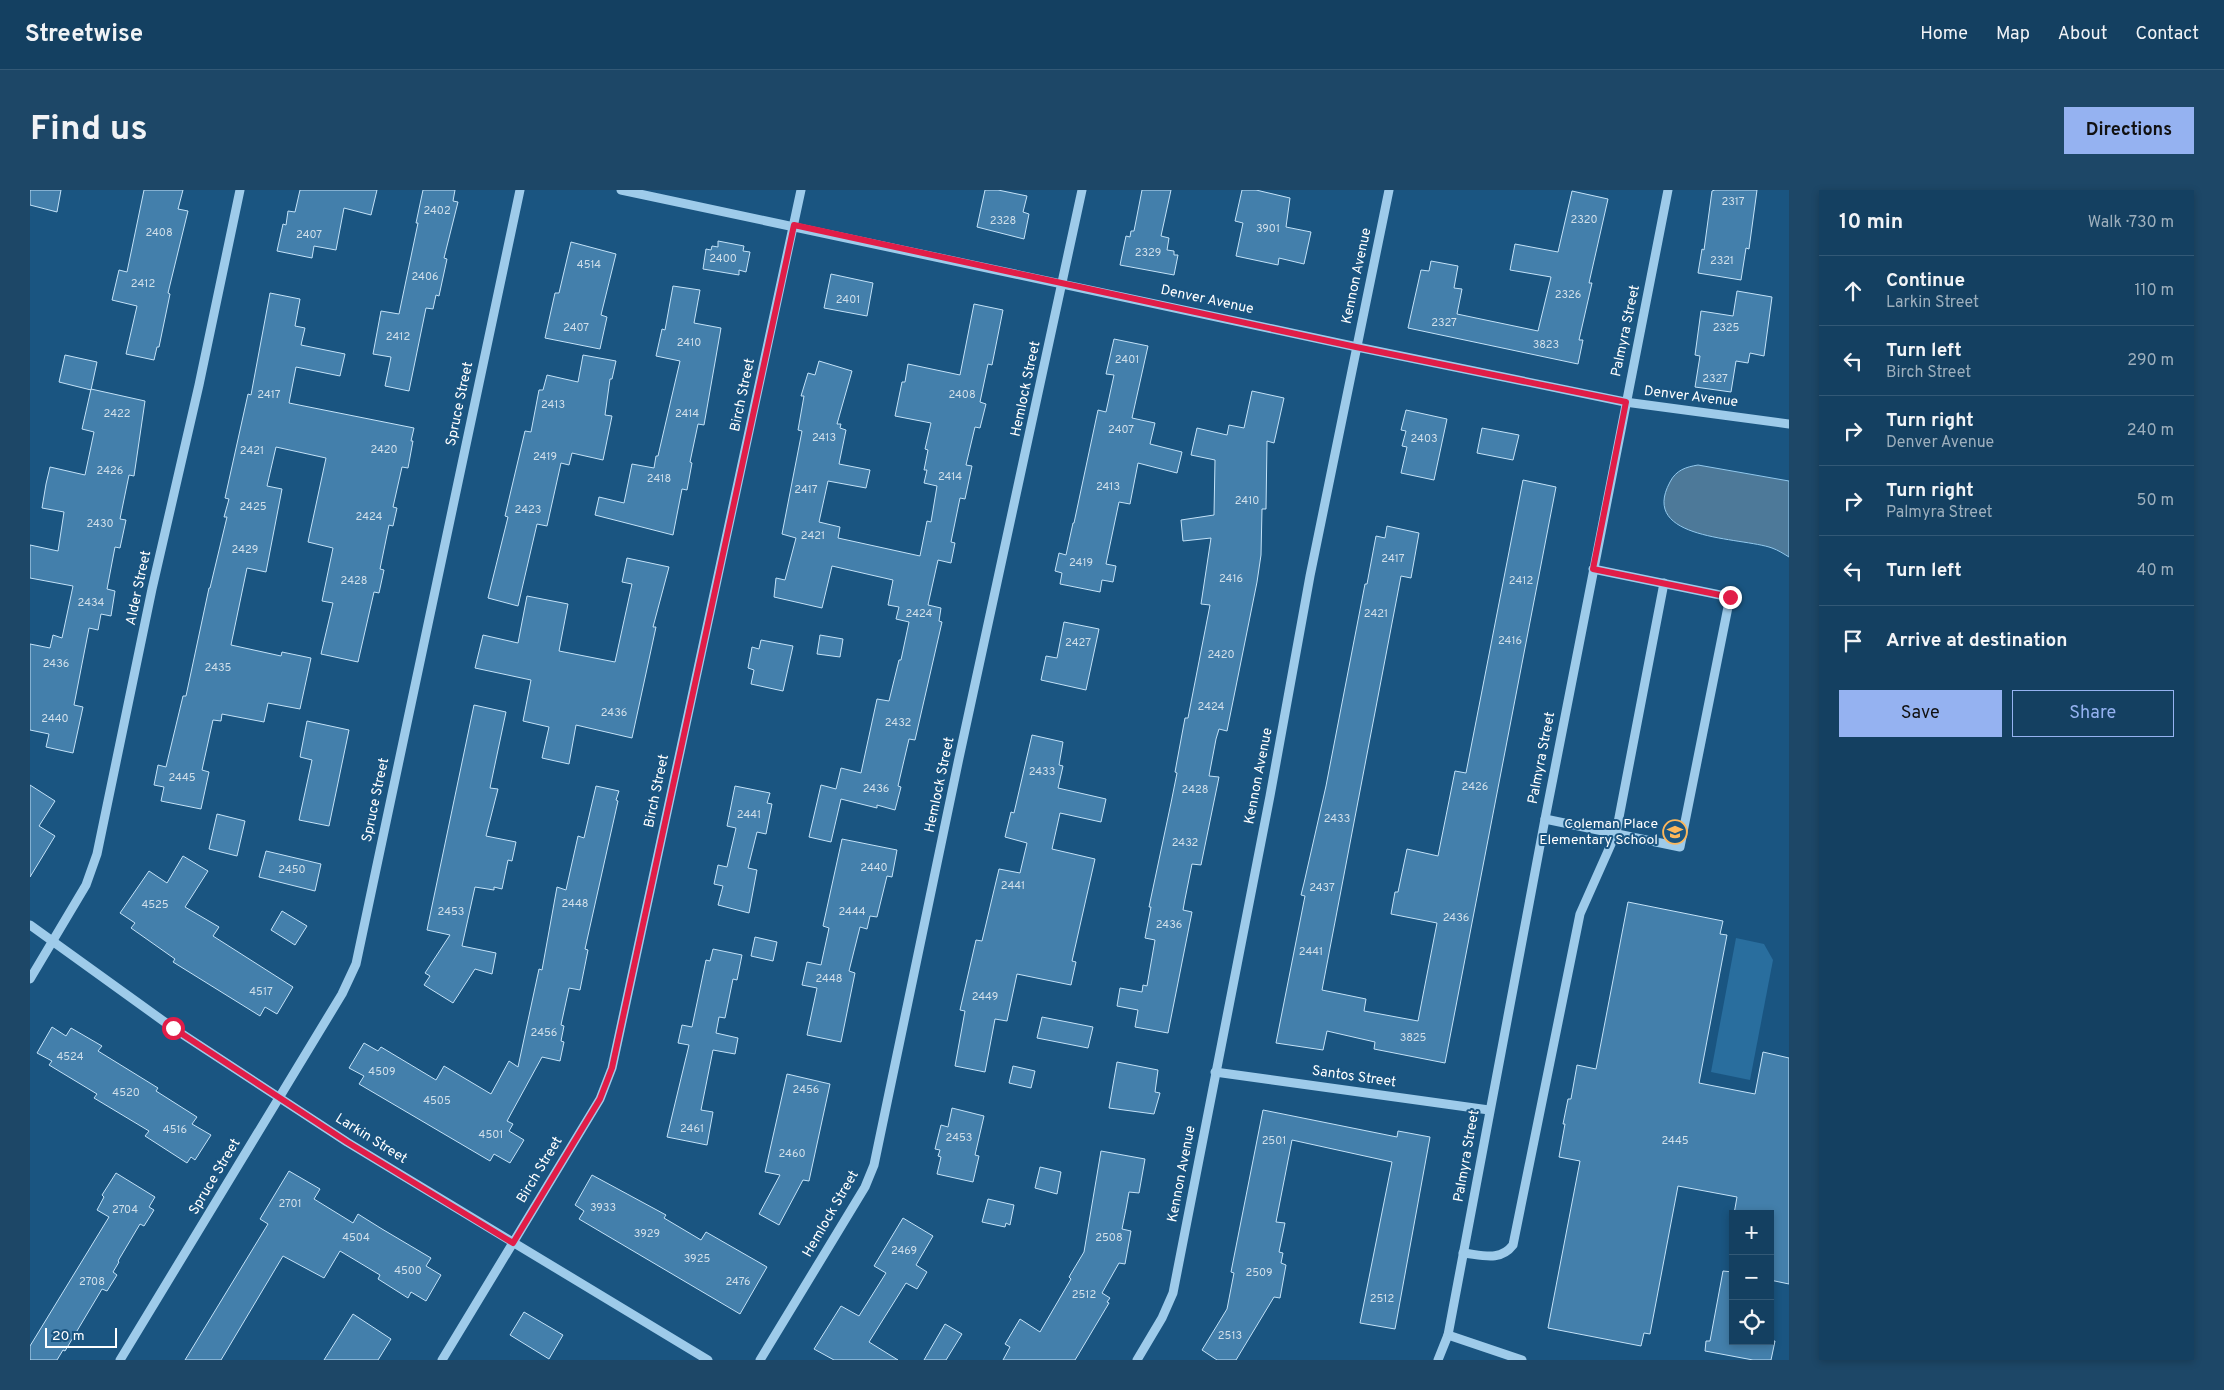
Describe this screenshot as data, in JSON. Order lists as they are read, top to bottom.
{
  "streets": {
    "street": [
      "Kennon Avenue",
      "Denver Avenue",
      "Palmyra Street",
      "Hemlock Street",
      "Birch Street",
      "Spruce Street",
      "Alder Street",
      "Santos Street",
      "Larkin Street"
    ]
  },
  "crossings": [
    ["Kennon Avenue", "Denver Avenue"],
    ["Kennon Avenue", "Santos Street"],
    ["Denver Avenue", "Palmyra Street"],
    ["Denver Avenue", "Hemlock Street"],
    ["Denver Avenue", "Birch Street"],
    ["Palmyra Street", "Santos Street"],
    ["Birch Street", "Larkin Street"],
    ["Spruce Street", "Larkin Street"],
    ["Alder Street", "Larkin Street"]
  ],
  "places": {
    "school or university": ["Coleman Place Elementary School"]
  },
  "house_numbers": [
    "2317",
    "2402",
    "2320",
    "2328",
    "3901",
    "2408",
    "2407",
    "2329",
    "2400",
    "2321",
    "4514",
    "2406",
    "2412",
    "2326",
    "2401",
    "2327",
    "2407",
    "2325",
    "2412",
    "2410",
    "3823",
    "2401",
    "2327",
    "2417",
    "2408",
    "2413",
    "2422",
    "2414",
    "2407",
    "2413",
    "2403",
    "2420",
    "2421",
    "2419",
    "2426",
    "2414",
    "2418",
    "2413",
    "2417",
    "2410",
    "2425",
    "2423",
    "2424",
    "2430",
    "2421",
    "2429",
    "2417",
    "2419",
    "2416",
    "2428",
    "2412",
    "2434",
    "2424",
    "2421",
    "2416",
    "2427",
    "2420",
    "2436",
    "2435",
    "2424",
    "2436",
    "2440",
    "2432",
    "2433",
    "2445",
    "2426",
    "2436",
    "2428",
    "2441",
    "2433",
    "2432",
    "2440",
    "2450",
    "2441",
    "2437",
    "2448",
    "4525",
    "2453",
    "2444",
    "2436",
    "2436",
    "2441",
    "2448",
    "4517",
    "2449",
    "2456",
    "3825",
    "4524",
    "4509",
    "2456",
    "4520",
    "4505",
    "2461",
    "4516",
    "4501",
    "2453",
    "2501",
    "2445",
    "2460",
    "2701",
    "3933",
    "2704",
    "3929",
    "4504",
    "2508",
    "2469",
    "3925",
    "4500",
    "2509",
    "2708",
    "2476",
    "2512",
    "2512",
    "2513"
  ],
  "scale_bar": "20 m",
  "page": {
    "header": "Streetwise",
    "nav": [
      "Home",
      "Map",
      "About",
      "Contact"
    ],
    "buttons": [
      "Directions",
      ["Save", "Share"]
    ],
    "title": "Find us",
    "heading": ["10 min", "Walk · 730 m"],
    "list": [
      ["Continue", "Larkin Street", "110 m"],
      ["Turn left", "Birch Street", "290 m"],
      ["Turn right", "Denver Avenue", "240 m"],
      ["Turn right", "Palmyra Street", "50 m"],
      ["Turn left", "40 m"],
      "Arrive at destination"
    ],
    "map_buttons": ["+", "−"],
    "scale": "20 m"
  }
}
